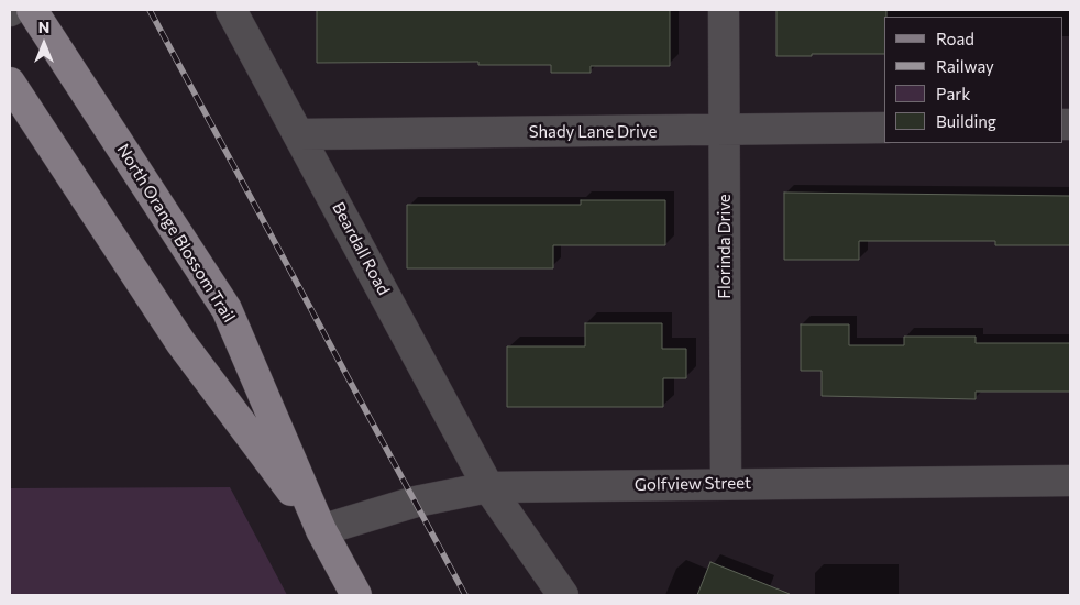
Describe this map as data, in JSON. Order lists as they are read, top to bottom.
{
  "streets": {
    "main road": ["North Orange Blossom Trail"],
    "street": [
      "Shady Lane Drive",
      "Florinda Drive",
      "Beardall Road",
      "Golfview Street"
    ]
  },
  "crossings": [
    ["Shady Lane Drive", "Florinda Drive"],
    ["Shady Lane Drive", "Beardall Road"],
    ["North Orange Blossom Trail", "Golfview Street"],
    ["Florinda Drive", "Golfview Street"],
    ["Beardall Road", "Golfview Street"]
  ],
  "legend": [
    "Road",
    "Railway",
    "Park",
    "Building"
  ],
  "north": "top"
}
